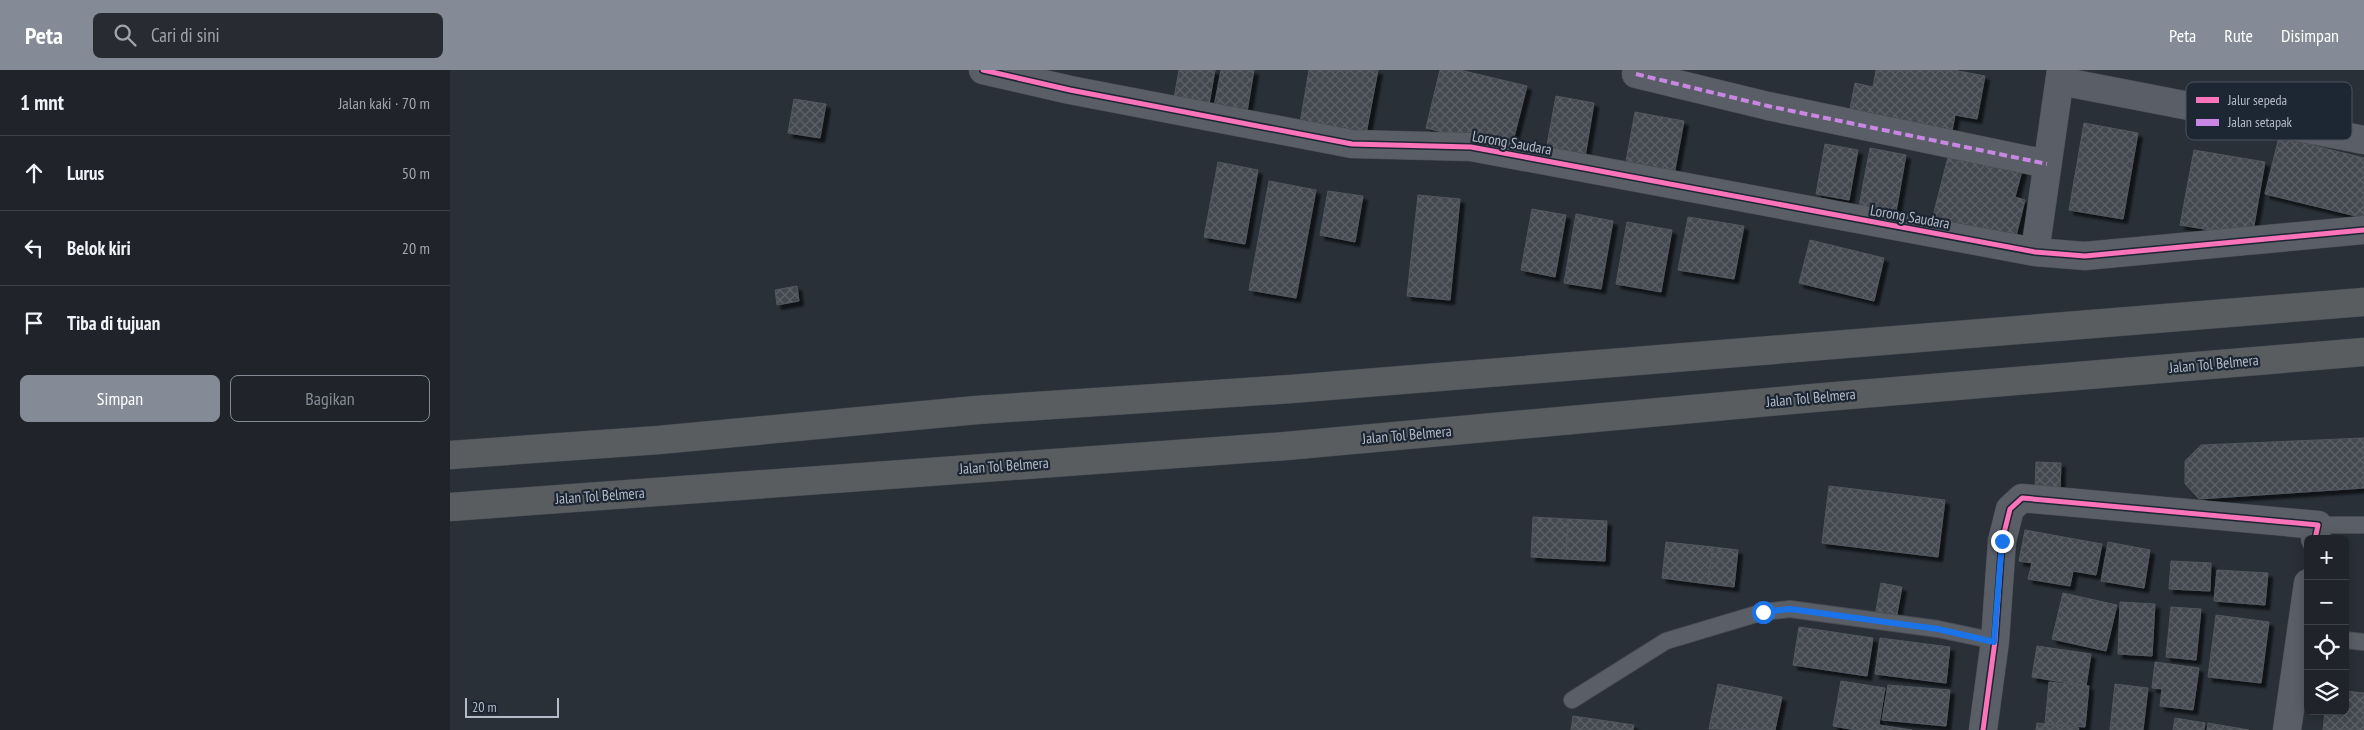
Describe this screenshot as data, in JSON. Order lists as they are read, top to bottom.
{
  "streets": {
    "highway": ["Jalan Tol Belmera"],
    "street": ["Lorong Saudara"]
  },
  "legend": ["Jalur sepeda", "Jalan setapak"],
  "scale_bar": "20 m",
  "page": {
    "header": "Peta",
    "search": "Cari di sini",
    "nav": ["Peta", "Rute", "Disimpan"],
    "heading": ["1 mnt", "Jalan kaki · 70 m"],
    "list": [
      ["Lurus", "50 m"],
      ["Belok kiri", "20 m"],
      "Tiba di tujuan"
    ],
    "buttons": ["Simpan", "Bagikan"],
    "map_buttons": ["+", "−"],
    "scale": "20 m"
  }
}
